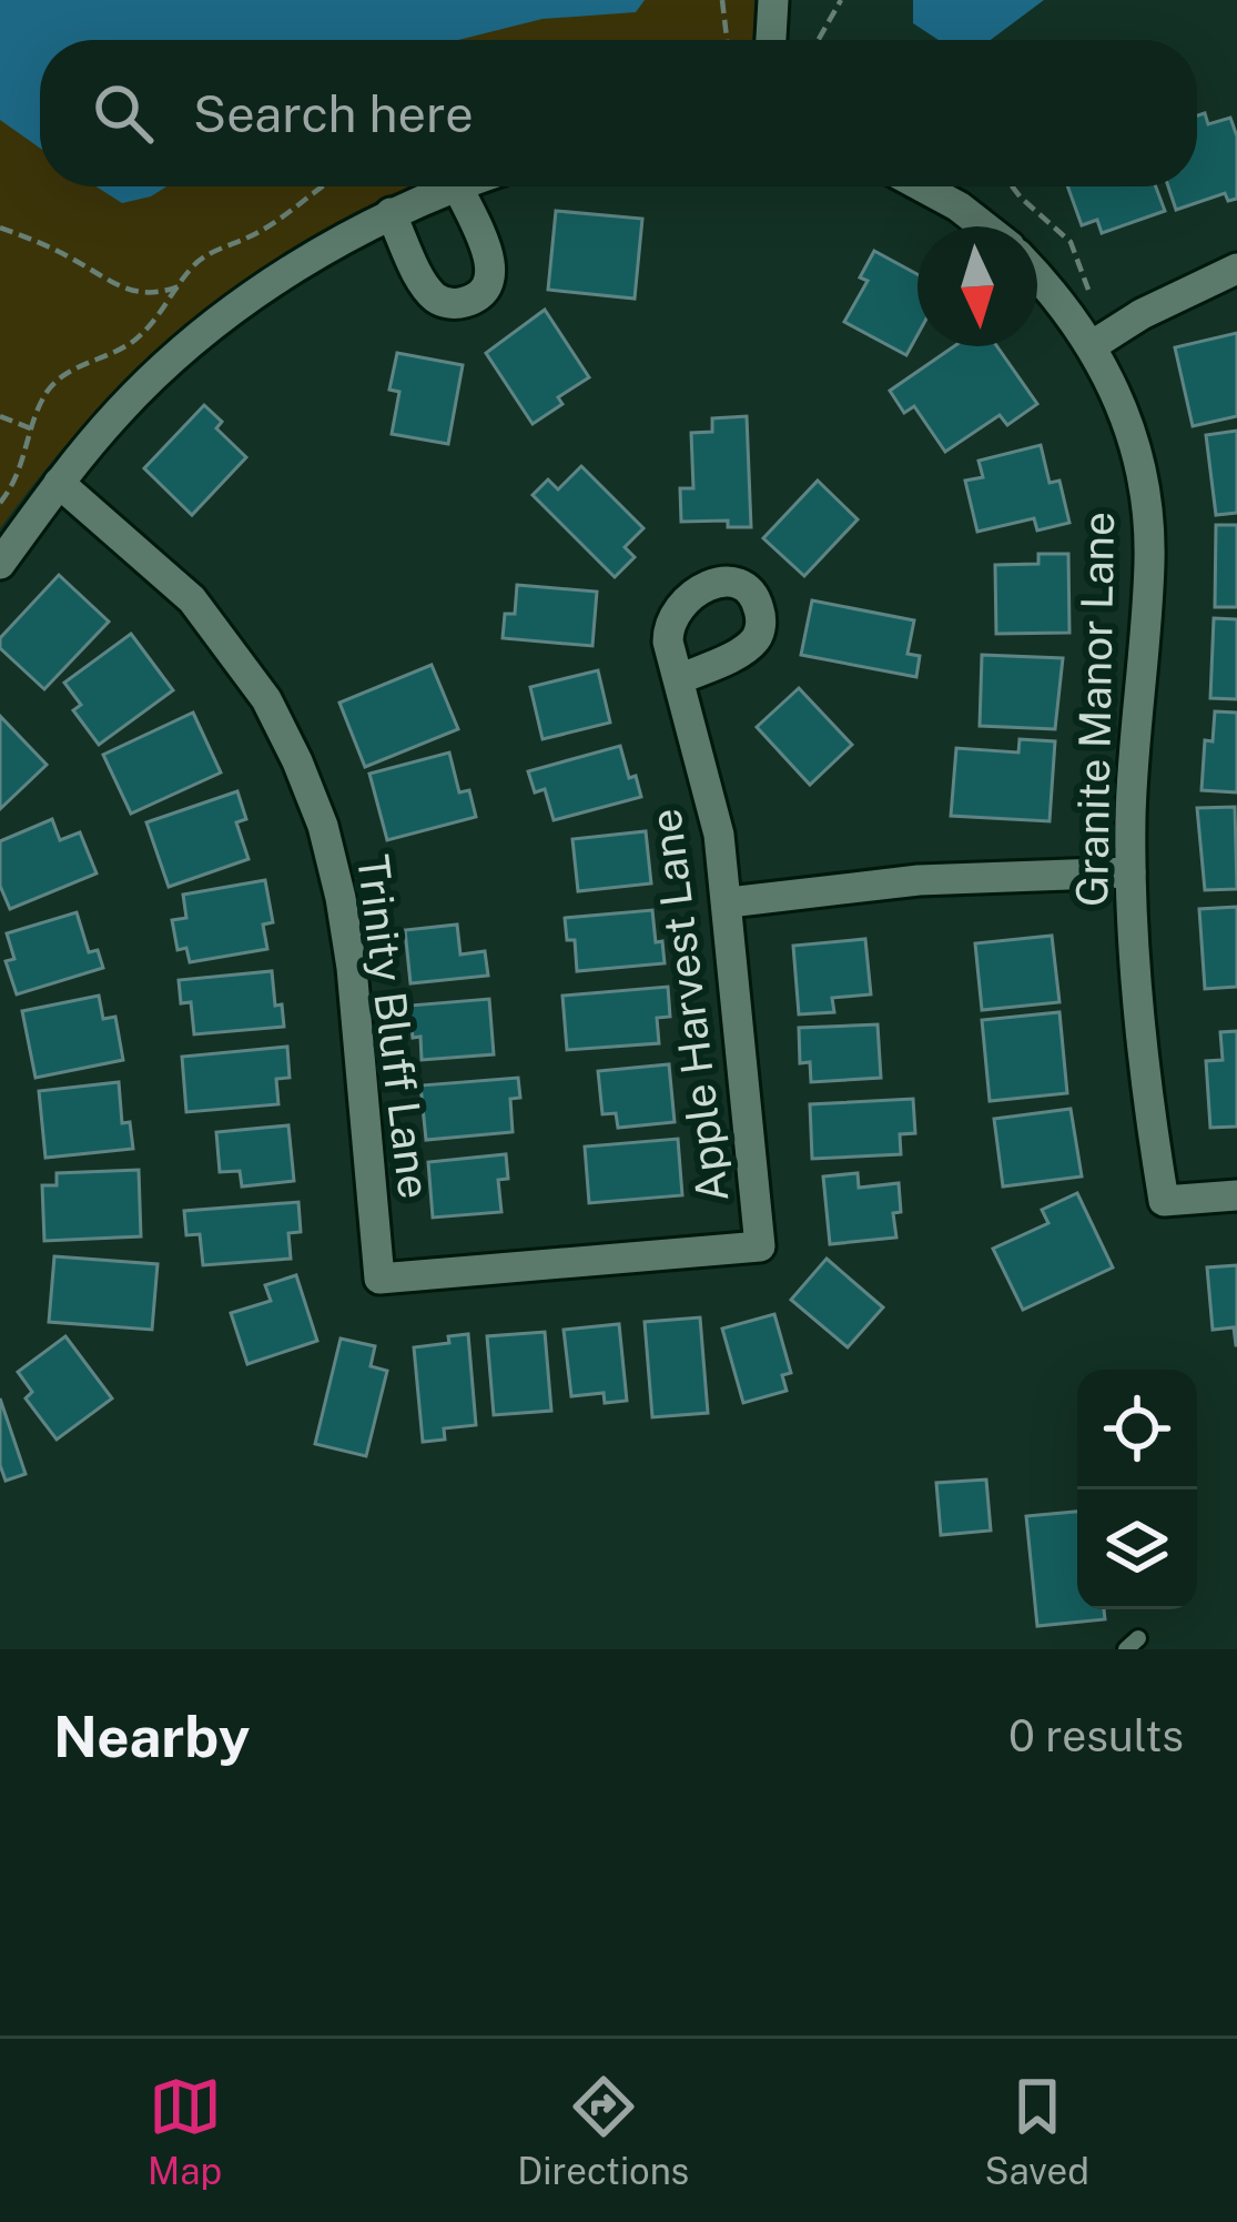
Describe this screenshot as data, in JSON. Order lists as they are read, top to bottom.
{
  "streets": {
    "street": ["Granite Manor Lane", "Apple Harvest Lane", "Trinity Bluff Lane"]
  },
  "crossings": [
    ["Apple Harvest Lane", "Trinity Bluff Lane"]
  ],
  "north": "bottom",
  "page": {
    "search": "Search here",
    "heading": ["Nearby", "0 results"],
    "nav": ["Map", "Directions", "Saved"]
  }
}
